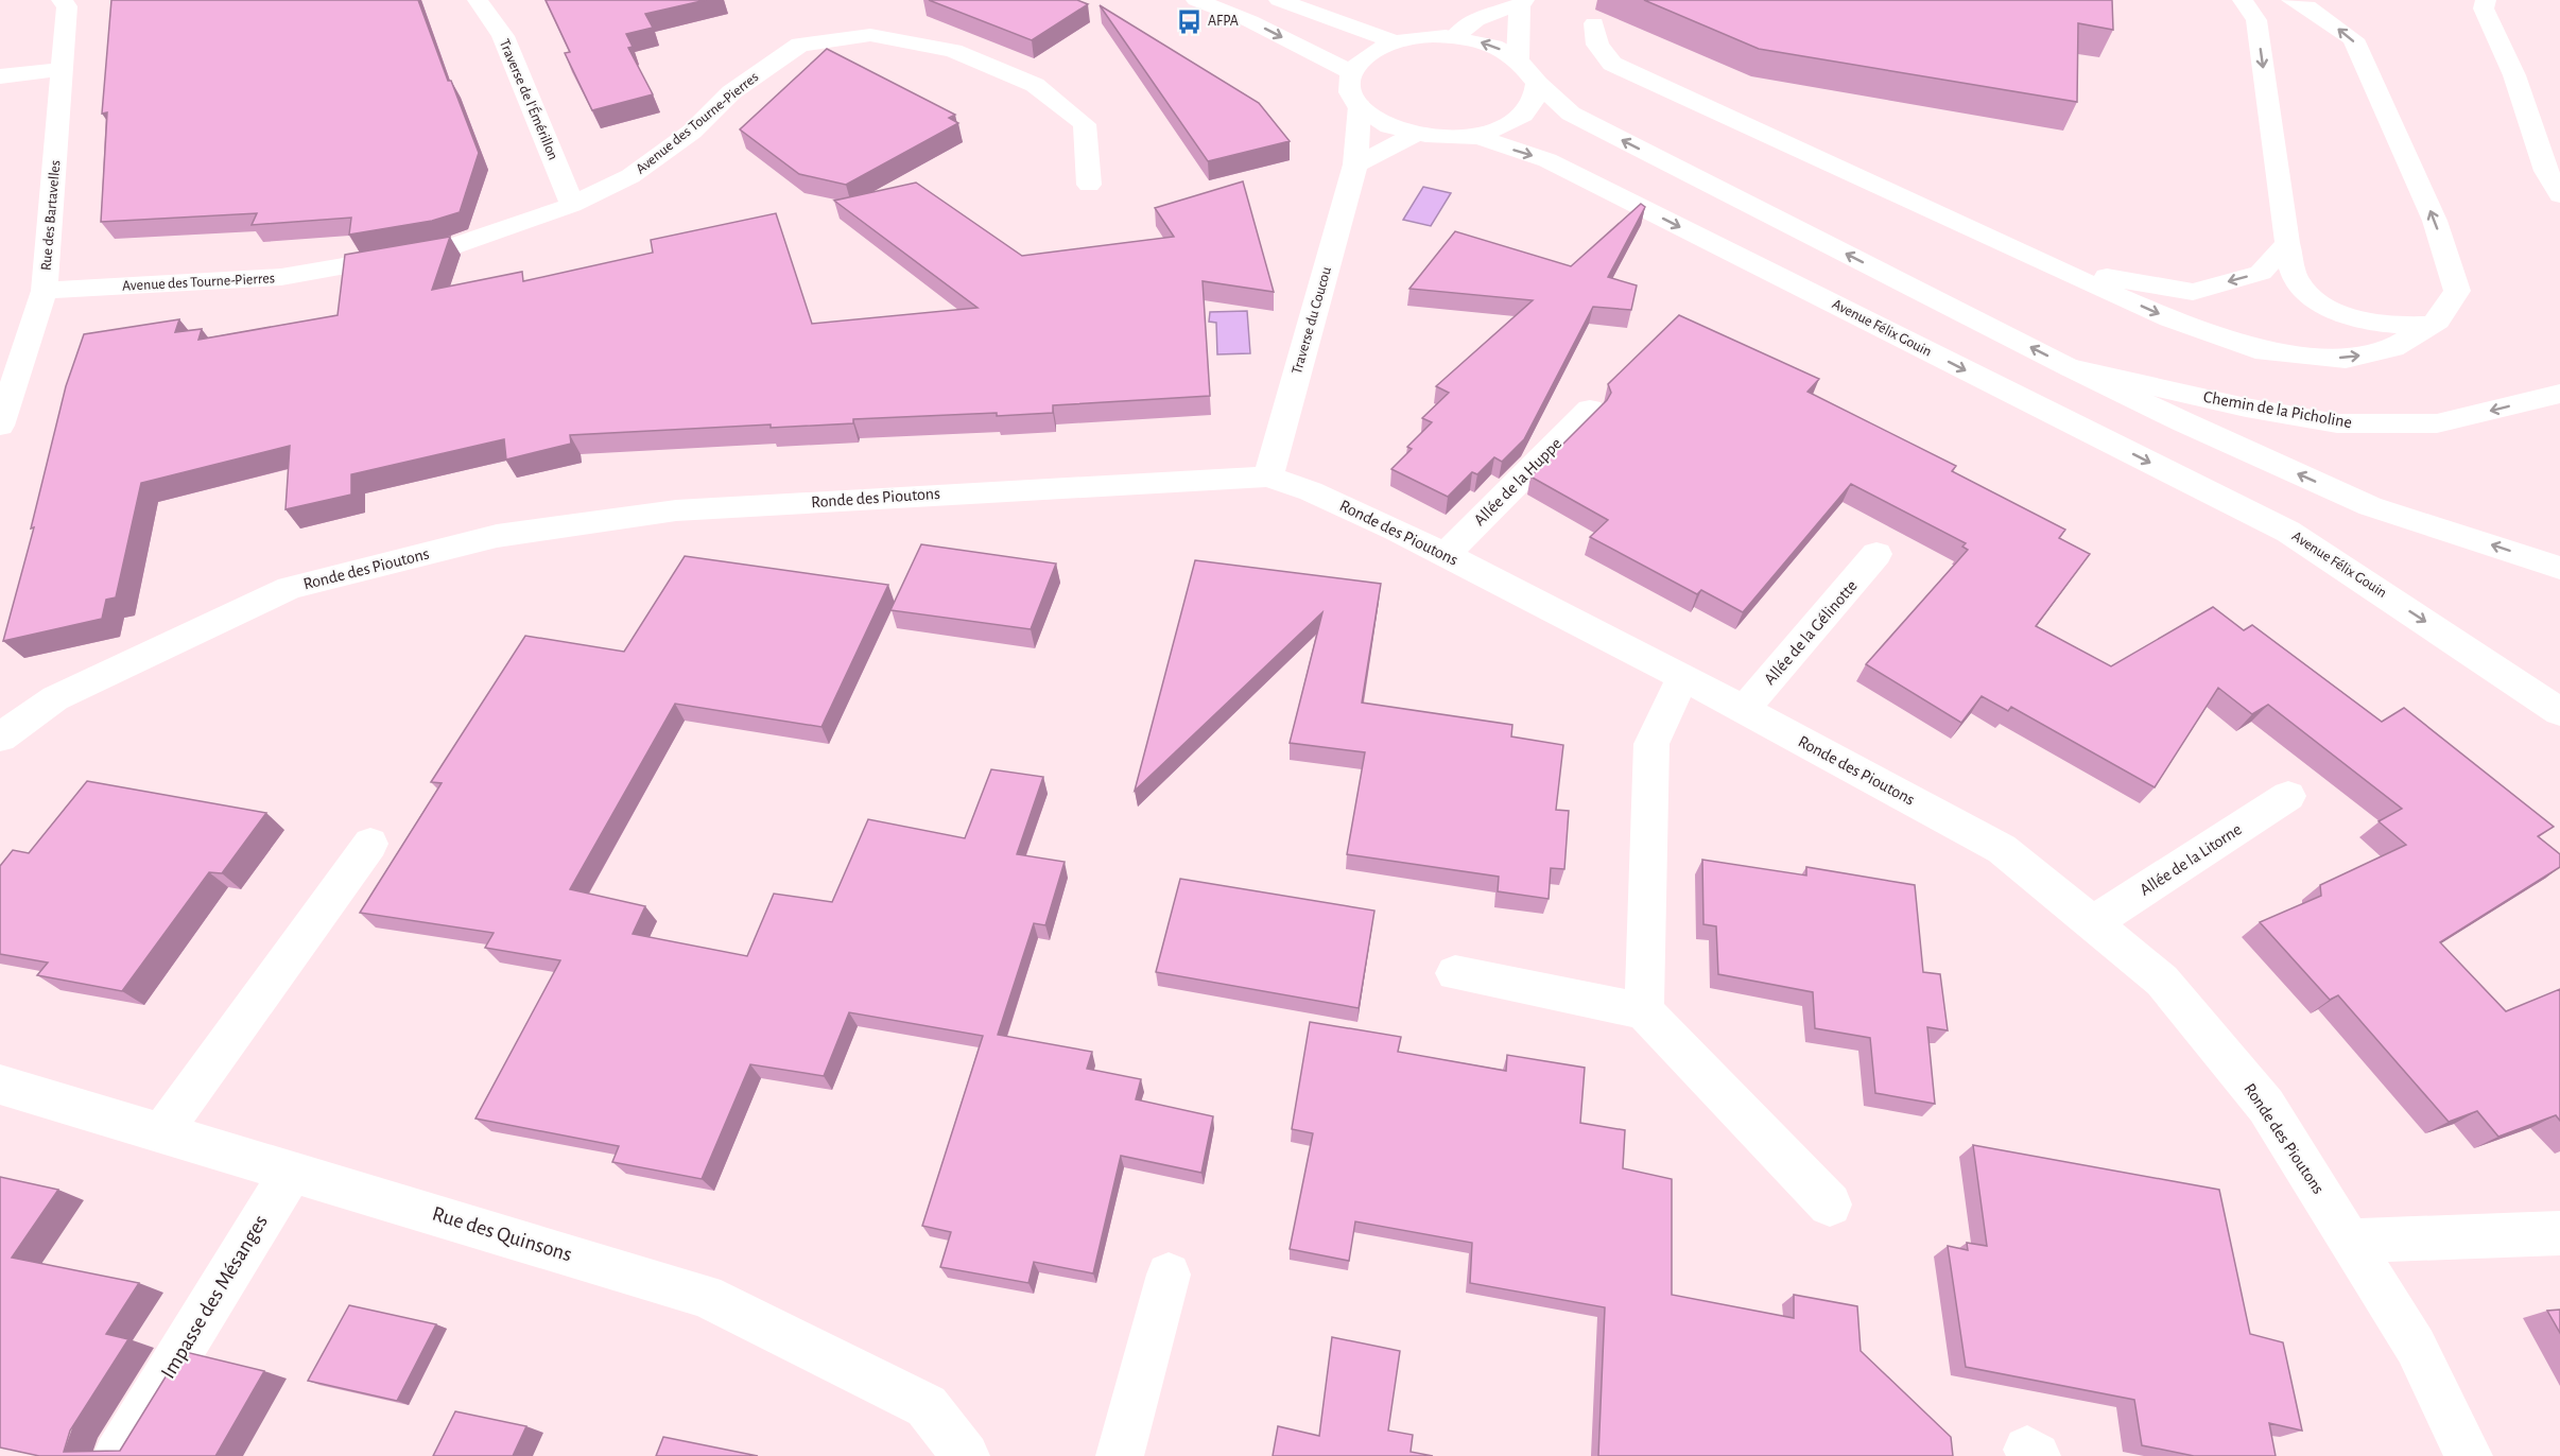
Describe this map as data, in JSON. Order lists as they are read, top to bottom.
{
  "streets": {
    "street": [
      "Traverse de l'Émérillon",
      "Avenue des Tourne-Pierres",
      "Rue des Bartavelles",
      "Traverse du Coucou",
      "Avenue Félix Gouin",
      "Chemin de la Picholine",
      "Allée de la Huppe",
      "Ronde des Pioutons",
      "Allée de la Gélinotte",
      "Allée de la Litorne",
      "Rue des Quinsons",
      "Impasse des Mésanges"
    ]
  },
  "crossings": [
    ["Traverse de l'Émérillon", "Avenue des Tourne-Pierres"],
    ["Avenue des Tourne-Pierres", "Rue des Bartavelles"],
    ["Traverse du Coucou", "Avenue Félix Gouin"],
    ["Traverse du Coucou", "Ronde des Pioutons"],
    ["Allée de la Huppe", "Ronde des Pioutons"],
    ["Ronde des Pioutons", "Allée de la Gélinotte"],
    ["Ronde des Pioutons", "Allée de la Litorne"],
    ["Rue des Quinsons", "Impasse des Mésanges"]
  ],
  "places": {
    "bus stop": ["AFPA"]
  }
}
